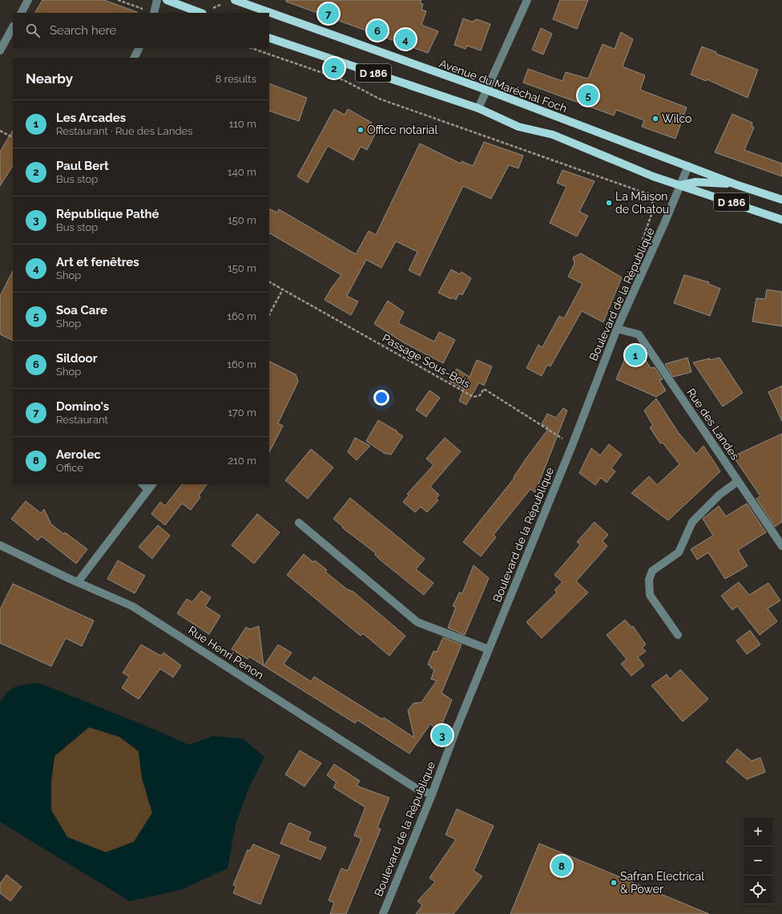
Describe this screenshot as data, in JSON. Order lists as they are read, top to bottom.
{
  "streets": {
    "main road": ["D 186", "Avenue du Maréchal Foch"],
    "street": ["Boulevard de la République", "Rue des Landes", "Rue Henri Penon"],
    "path": ["Passage Sous-Bois"]
  },
  "crossings": [
    ["D 186", "Avenue du Maréchal Foch"],
    ["D 186", "Boulevard de la République"],
    ["Avenue du Maréchal Foch", "Boulevard de la République"],
    ["Boulevard de la République", "Passage Sous-Bois"],
    ["Boulevard de la République", "Rue des Landes"],
    ["Boulevard de la République", "Rue Henri Penon"]
  ],
  "places": [
    "Wilco",
    "Office notarial",
    "La Maison de Chatou",
    "Safran Electrical & Power"
  ],
  "page": {
    "pins": [
      "7",
      "6",
      "4",
      "2",
      "5",
      "1",
      "3",
      "8"
    ],
    "search": "Search here",
    "heading": ["Nearby", "8 results"],
    "list": [
      {
        "mark": "1",
        "name": "Les Arcades",
        "note": "Restaurant · Rue des Landes",
        "value": "110 m"
      },
      {
        "mark": "2",
        "name": "Paul Bert",
        "note": "Bus stop",
        "value": "140 m"
      },
      {
        "mark": "3",
        "name": "République Pathé",
        "note": "Bus stop",
        "value": "150 m"
      },
      {
        "mark": "4",
        "name": "Art et fenêtres",
        "note": "Shop",
        "value": "150 m"
      },
      {
        "mark": "5",
        "name": "Soa Care",
        "note": "Shop",
        "value": "160 m"
      },
      {
        "mark": "6",
        "name": "Sildoor",
        "note": "Shop",
        "value": "160 m"
      },
      {
        "mark": "7",
        "name": "Domino's",
        "note": "Restaurant",
        "value": "170 m"
      },
      {
        "mark": "8",
        "name": "Aerolec",
        "note": "Office",
        "value": "210 m"
      }
    ],
    "map_buttons": ["+", "−"]
  }
}
